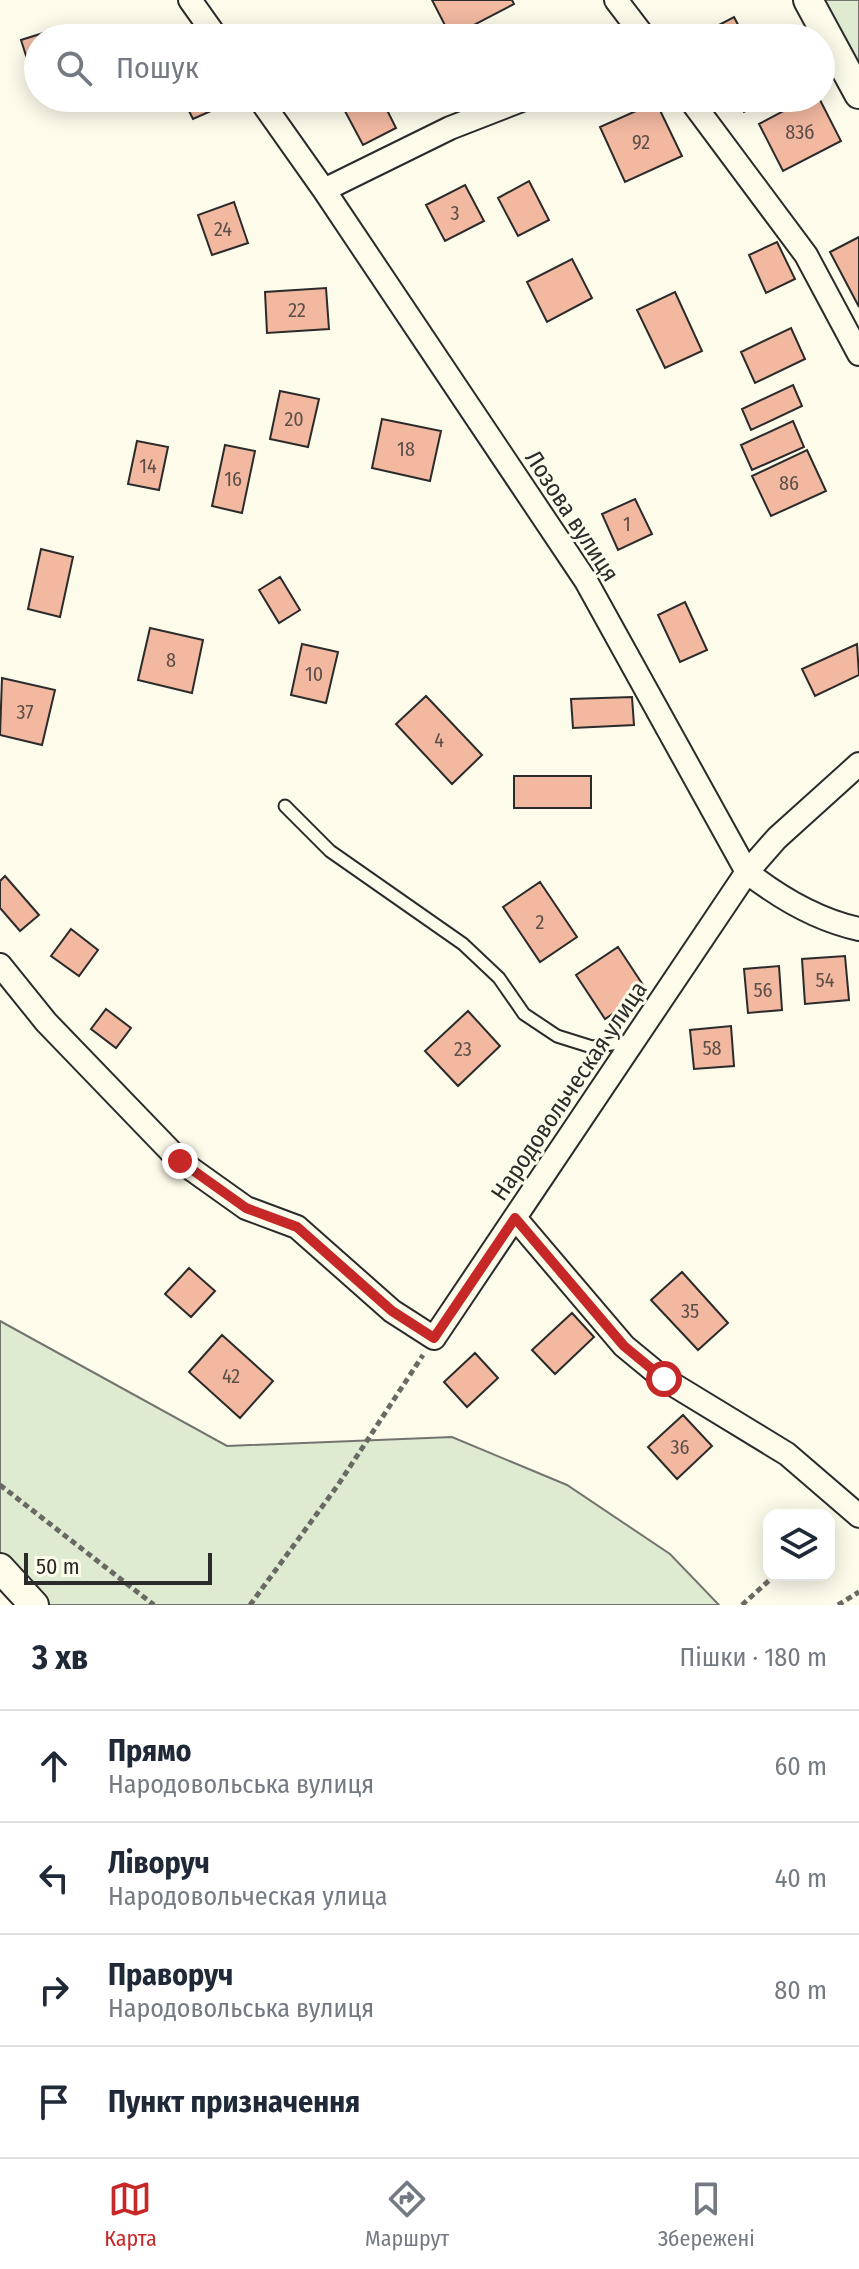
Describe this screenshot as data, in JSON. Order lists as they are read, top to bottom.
{
  "streets": {
    "street": ["Лозова вулиця", "Народовольческая улица"]
  },
  "crossings": [
    ["Лозова вулиця", "Народовольческая улица"]
  ],
  "house_numbers": [
    "83б",
    "92",
    "3",
    "24",
    "22",
    "20",
    "18",
    "14",
    "16",
    "86",
    "1",
    "8",
    "10",
    "37",
    "4",
    "2",
    "54",
    "56",
    "58",
    "23",
    "35",
    "42",
    "36"
  ],
  "scale_bar": "50 m",
  "page": {
    "search": "Пошук",
    "scale": "50 m",
    "heading": ["3 хв", "Пішки · 180 m"],
    "list": [
      ["Прямо", "Народовольська вулиця", "60 m"],
      ["Ліворуч", "Народовольческая улица", "40 m"],
      ["Праворуч", "Народовольська вулиця", "80 m"],
      "Пункт призначення"
    ],
    "nav": ["Карта", "Маршрут", "Збережені"]
  }
}
